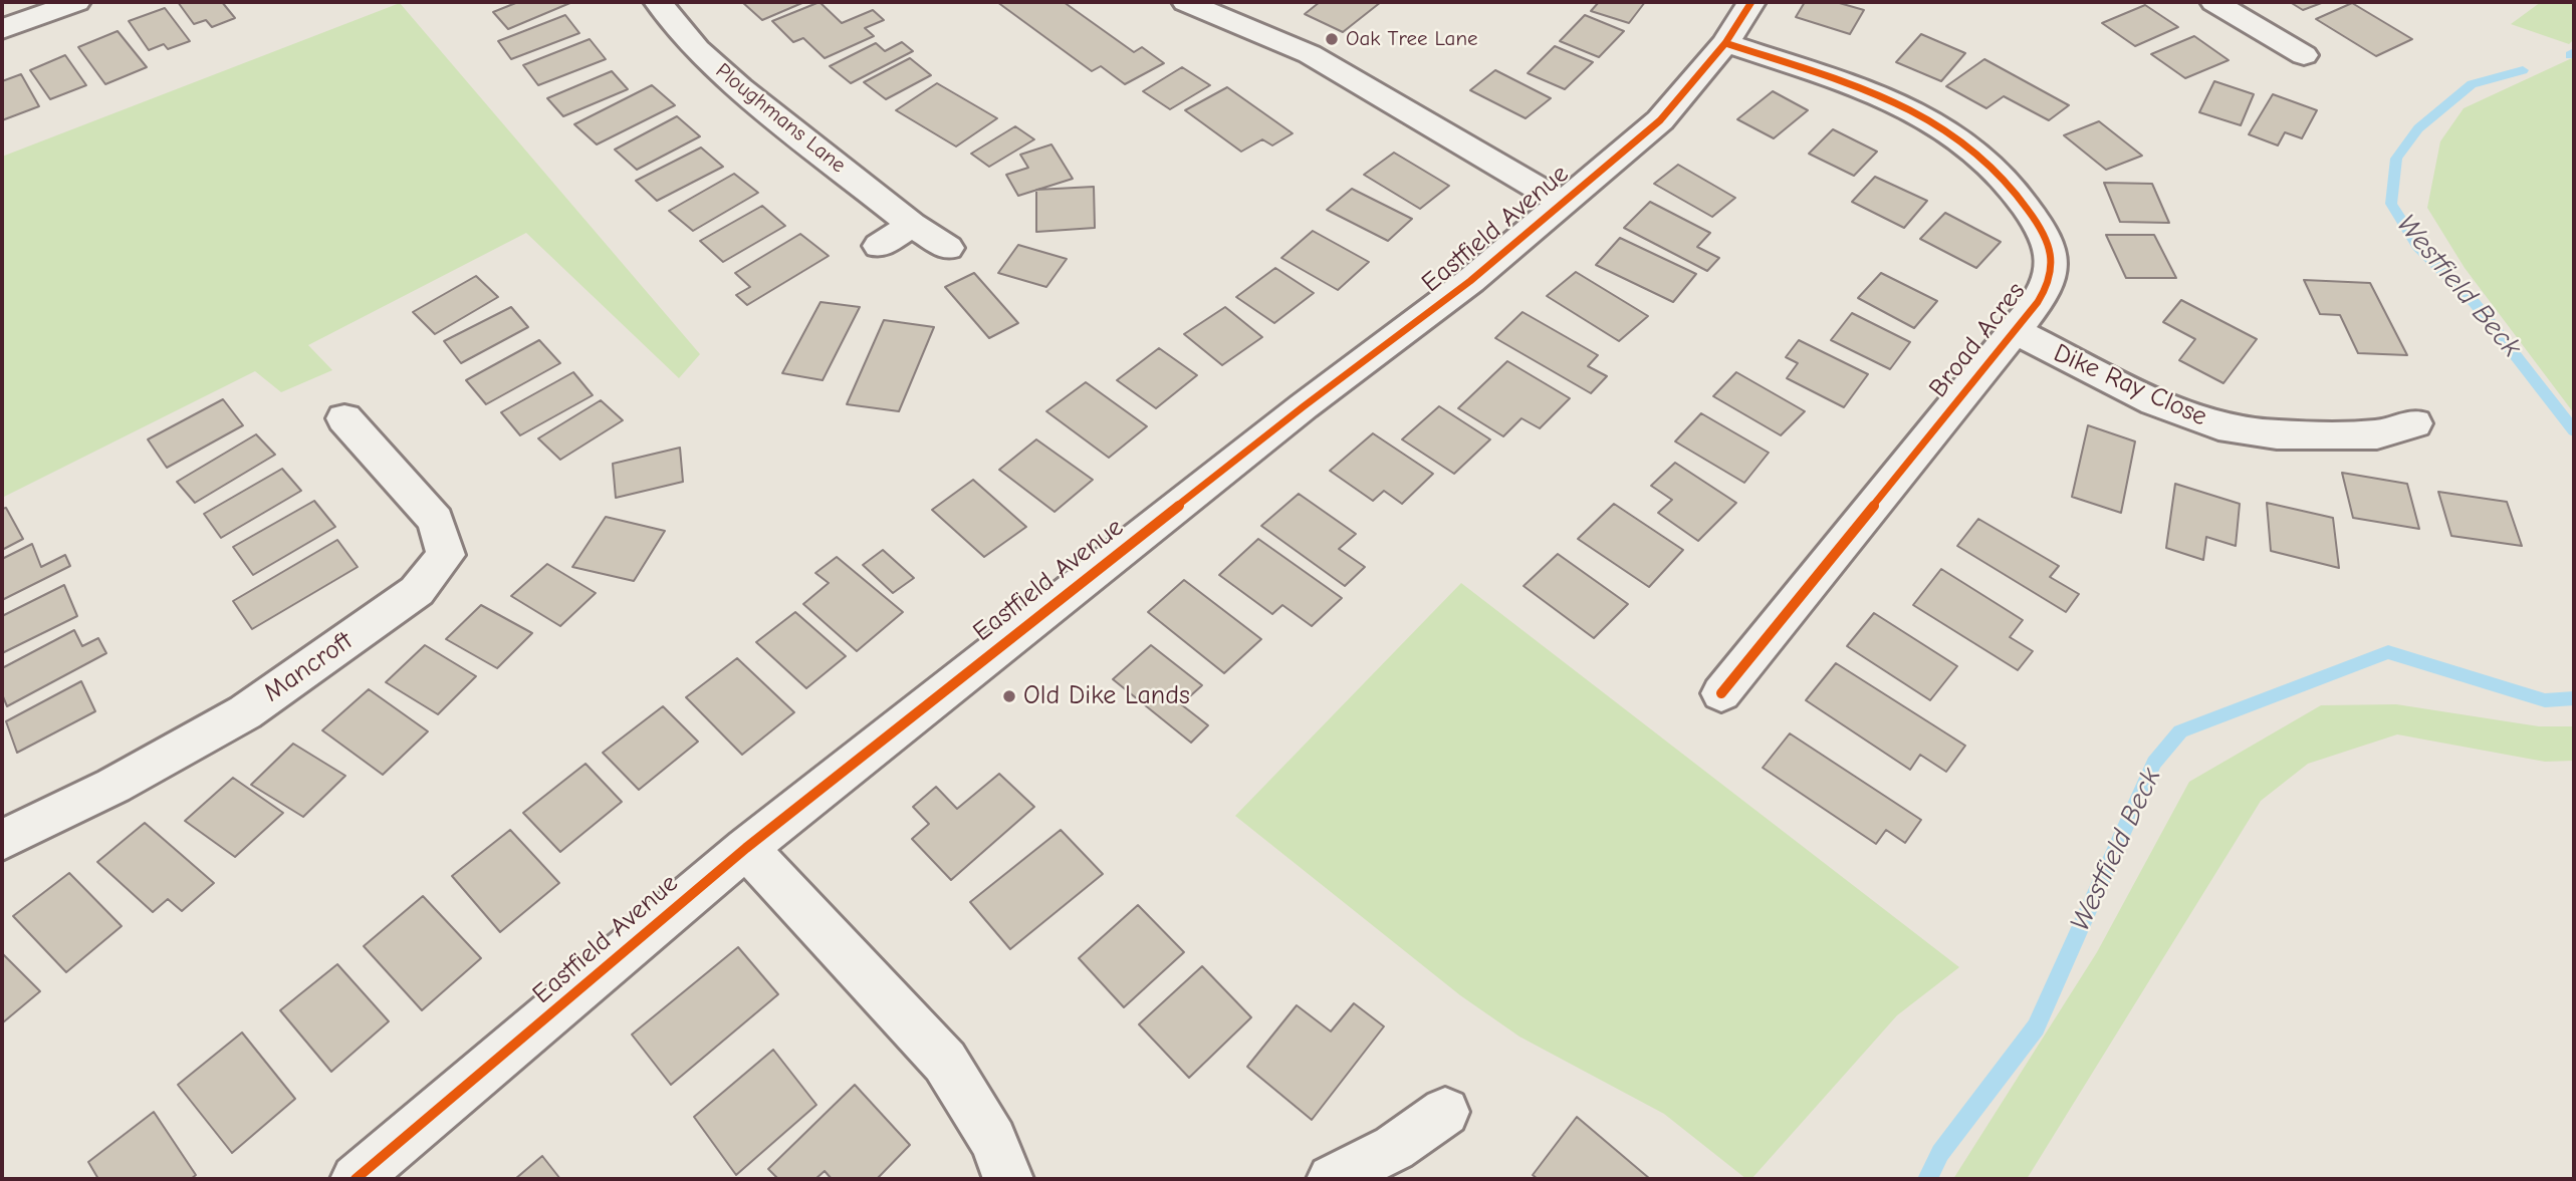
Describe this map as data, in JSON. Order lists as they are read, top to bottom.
{
  "streets": {
    "street": [
      "Ploughmans Lane",
      "Eastfield Avenue",
      "Broad Acres",
      "Dike Ray Close",
      "Mancroft"
    ]
  },
  "crossings": [
    ["Eastfield Avenue", "Broad Acres"],
    ["Broad Acres", "Dike Ray Close"]
  ],
  "water": ["Westfield Beck"],
  "places": ["Oak Tree Lane", "Old Dike Lands"]
}
